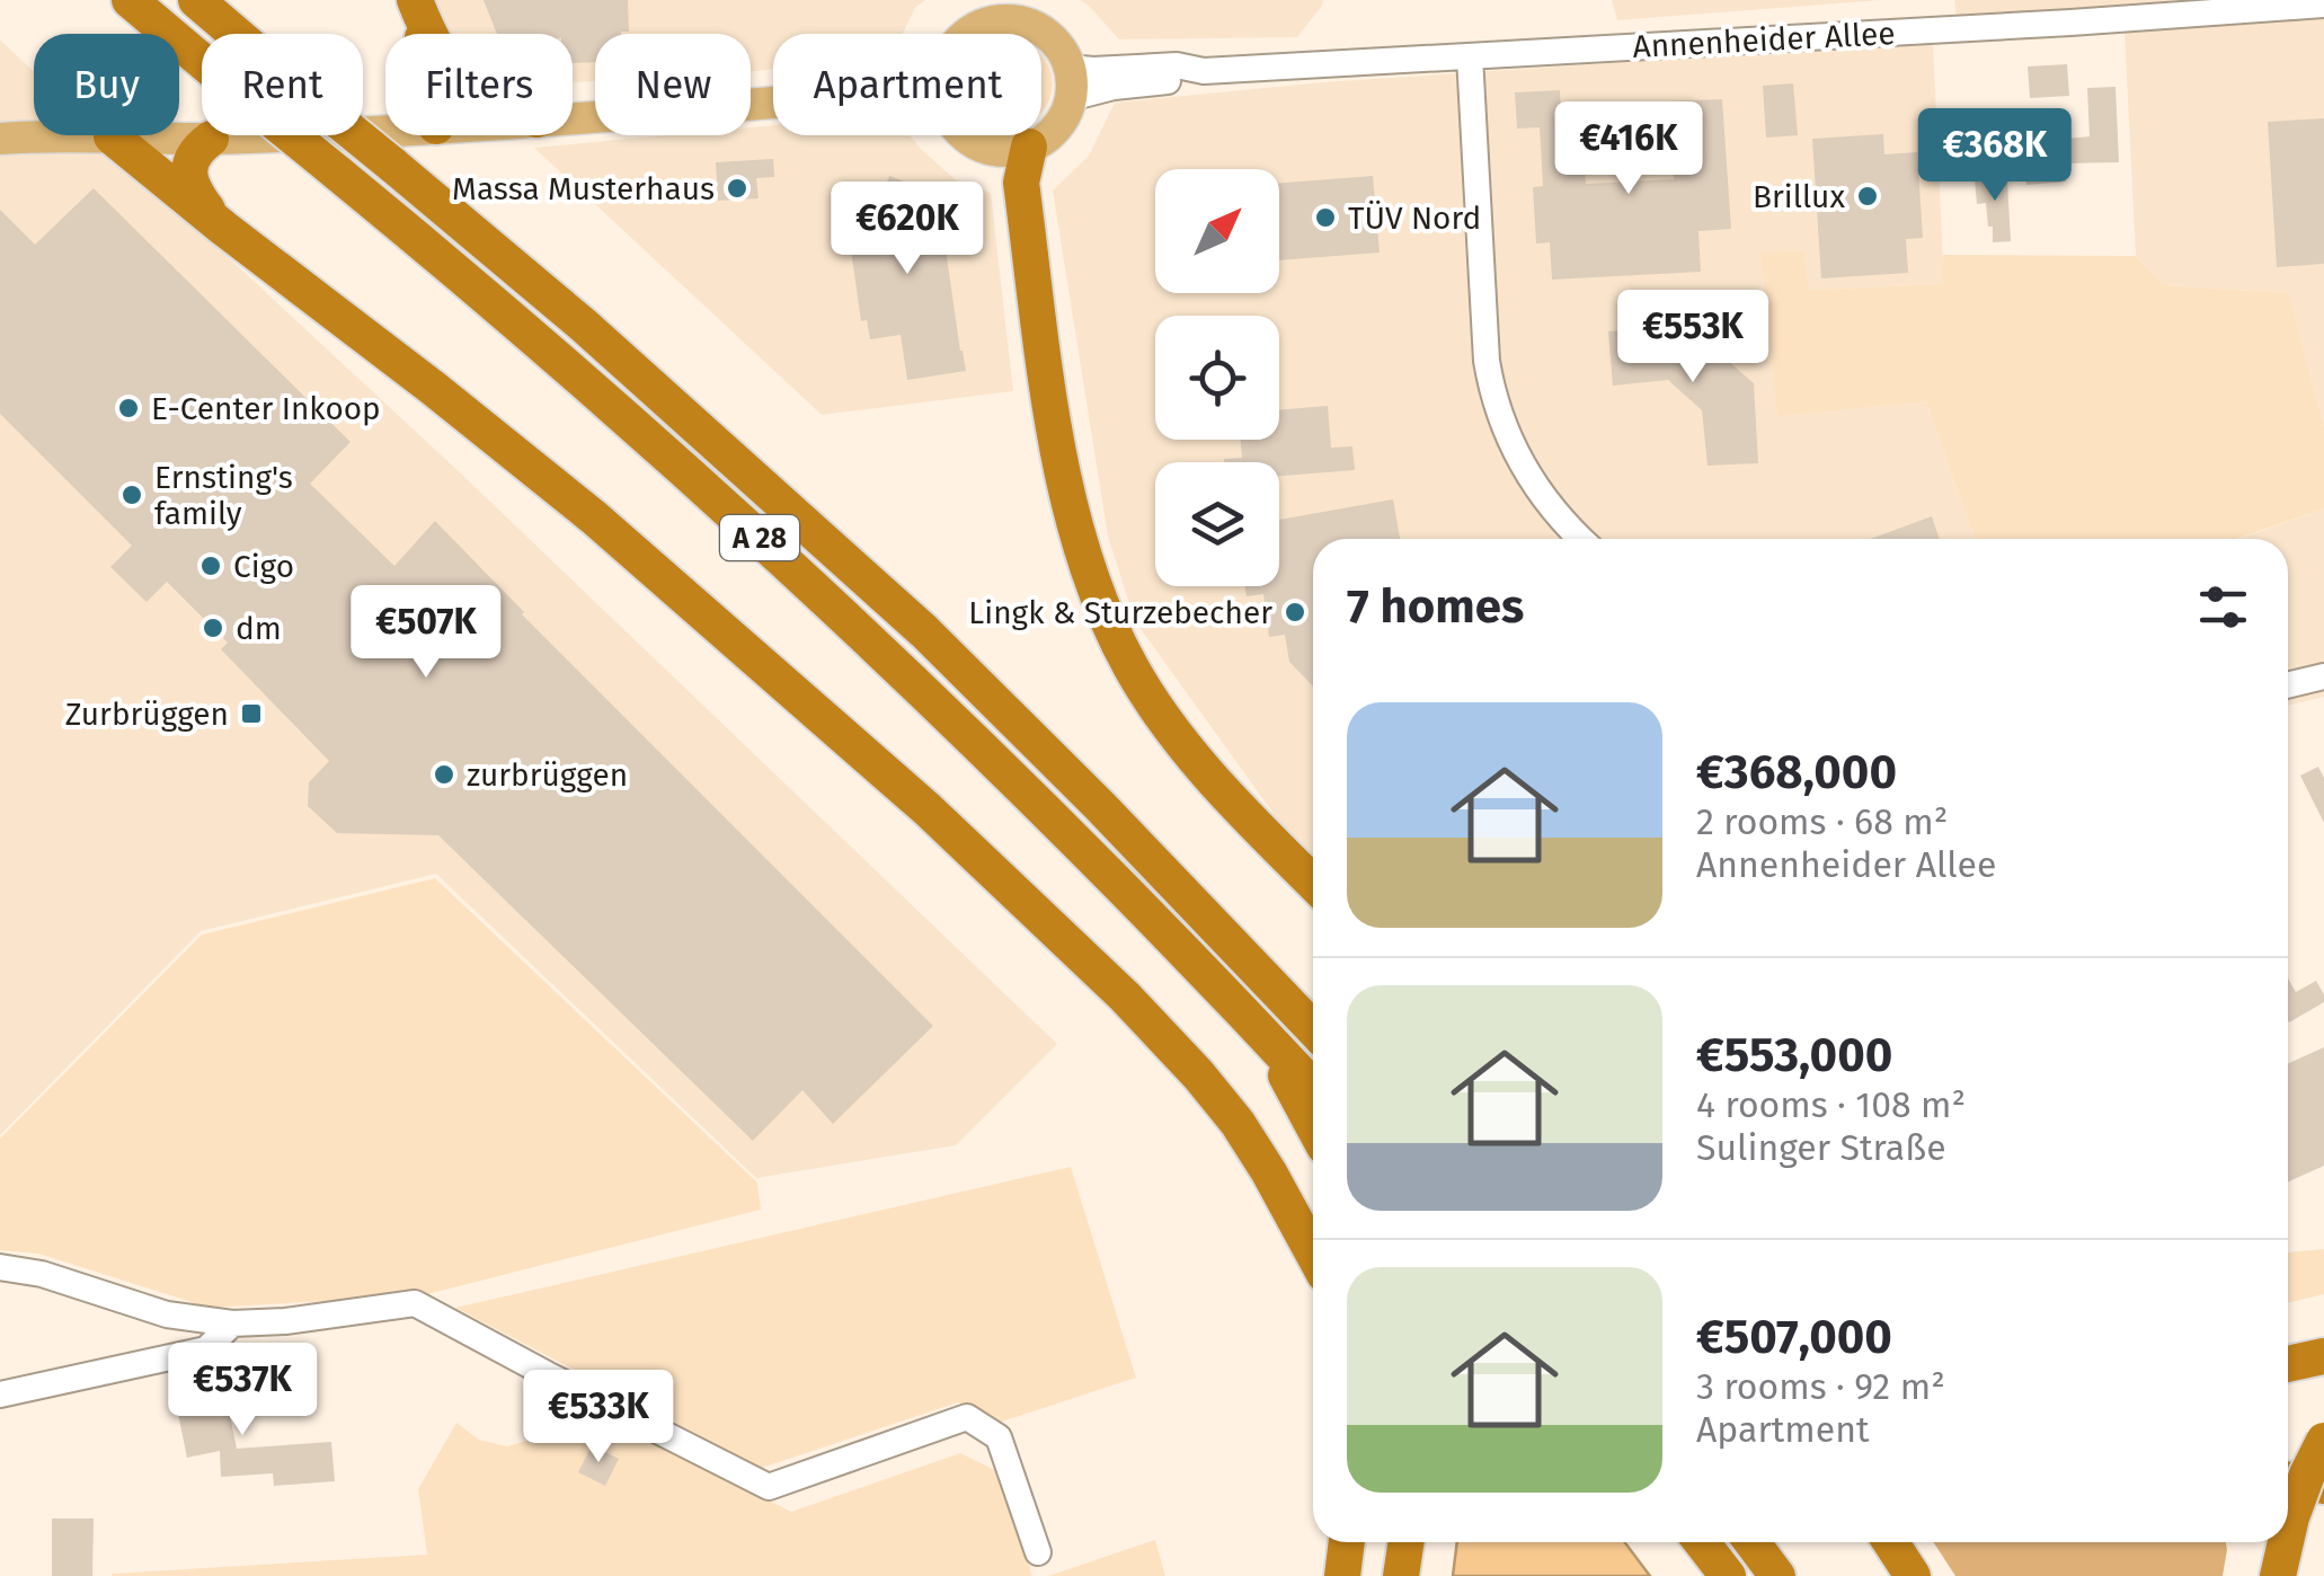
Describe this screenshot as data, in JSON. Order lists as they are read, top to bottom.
{
  "streets": {
    "highway": ["A 28"],
    "street": ["Annenheider Allee"]
  },
  "places": {
    "other": [
      "Massa Musterhaus",
      "Brillux",
      "TÜV Nord",
      "E-Center Inkoop",
      "Ernsting's family",
      "Cigo",
      "Lingk & Sturzebecher",
      "dm",
      "zurbrüggen"
    ],
    "transit": ["Zurbrüggen"]
  },
  "north": "top right",
  "page": {
    "chip": [
      "Buy",
      "Rent",
      "Filters",
      "New",
      "Apartment"
    ],
    "price": [
      "€416K",
      "€368K",
      "€620K",
      "€553K",
      "€507K",
      "€537K",
      "€533K"
    ],
    "heading": "7 homes",
    "list": [
      {
        "name": "€368,000",
        "note": "2 rooms · 68 m² · Annenheider Allee"
      },
      {
        "name": "€553,000",
        "note": "4 rooms · 108 m² · Sulinger Straße"
      },
      {
        "name": "€507,000",
        "note": "3 rooms · 92 m² · Apartment"
      }
    ]
  }
}
